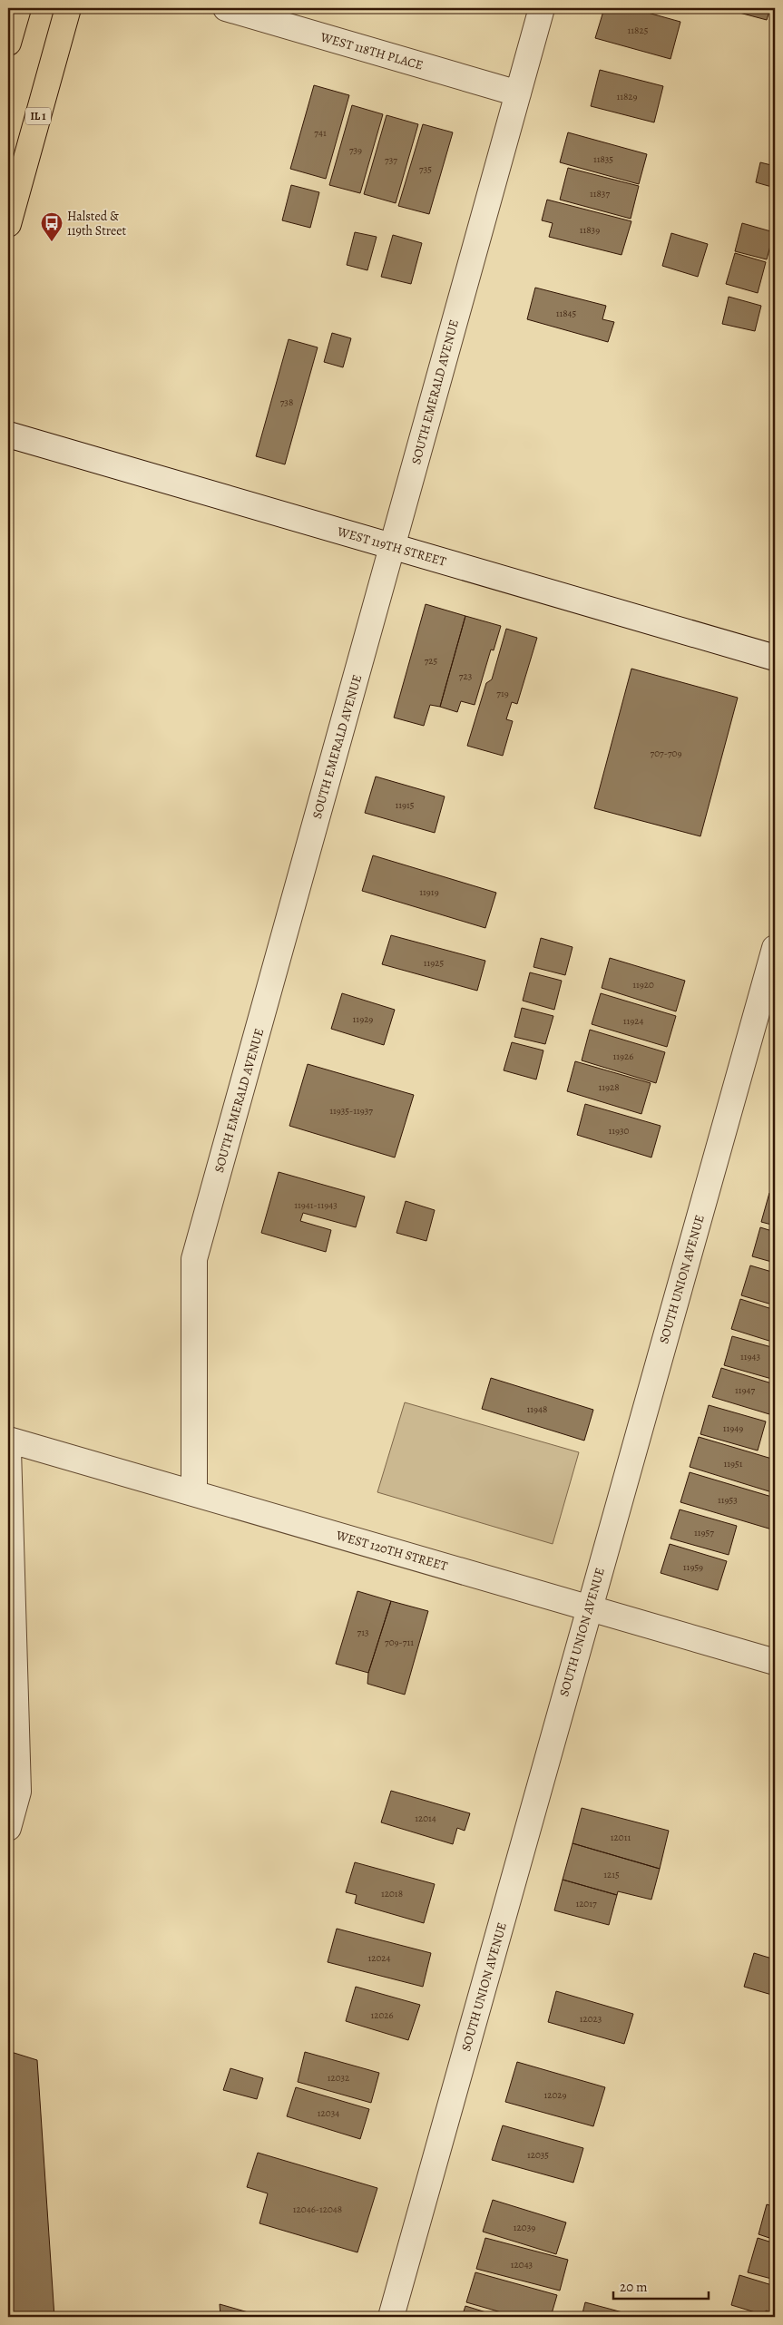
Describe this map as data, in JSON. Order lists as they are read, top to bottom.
{
  "streets": {
    "main road": ["IL 1"],
    "street": [
      "WEST 118TH PLACE",
      "SOUTH EMERALD AVENUE",
      "WEST 119TH STREET",
      "SOUTH UNION AVENUE",
      "WEST 120TH STREET"
    ]
  },
  "crossings": [
    ["WEST 118TH PLACE", "SOUTH EMERALD AVENUE"],
    ["SOUTH EMERALD AVENUE", "WEST 119TH STREET"],
    ["SOUTH EMERALD AVENUE", "WEST 120TH STREET"],
    ["SOUTH UNION AVENUE", "WEST 120TH STREET"]
  ],
  "places": {
    "bus stop": ["Halsted & 119th Street"]
  },
  "house_numbers": [
    "11825",
    "11829",
    "741",
    "739",
    "11835",
    "737",
    "735",
    "11837",
    "11839",
    "11845",
    "738",
    "725",
    "723",
    "719",
    "707-709",
    "11915",
    "11919",
    "11925",
    "11920",
    "11929",
    "11924",
    "11926",
    "11928",
    "11935-11937",
    "11930",
    "11941-11943",
    "11943",
    "11947",
    "11948",
    "11949",
    "11951",
    "11953",
    "11957",
    "11959",
    "713",
    "709-711",
    "12014",
    "12011",
    "1215",
    "12018",
    "12017",
    "12024",
    "12026",
    "12023",
    "12032",
    "12029",
    "12034",
    "12035",
    "12046-12048",
    "12039",
    "12043"
  ],
  "scale_bar": "20 m"
}
